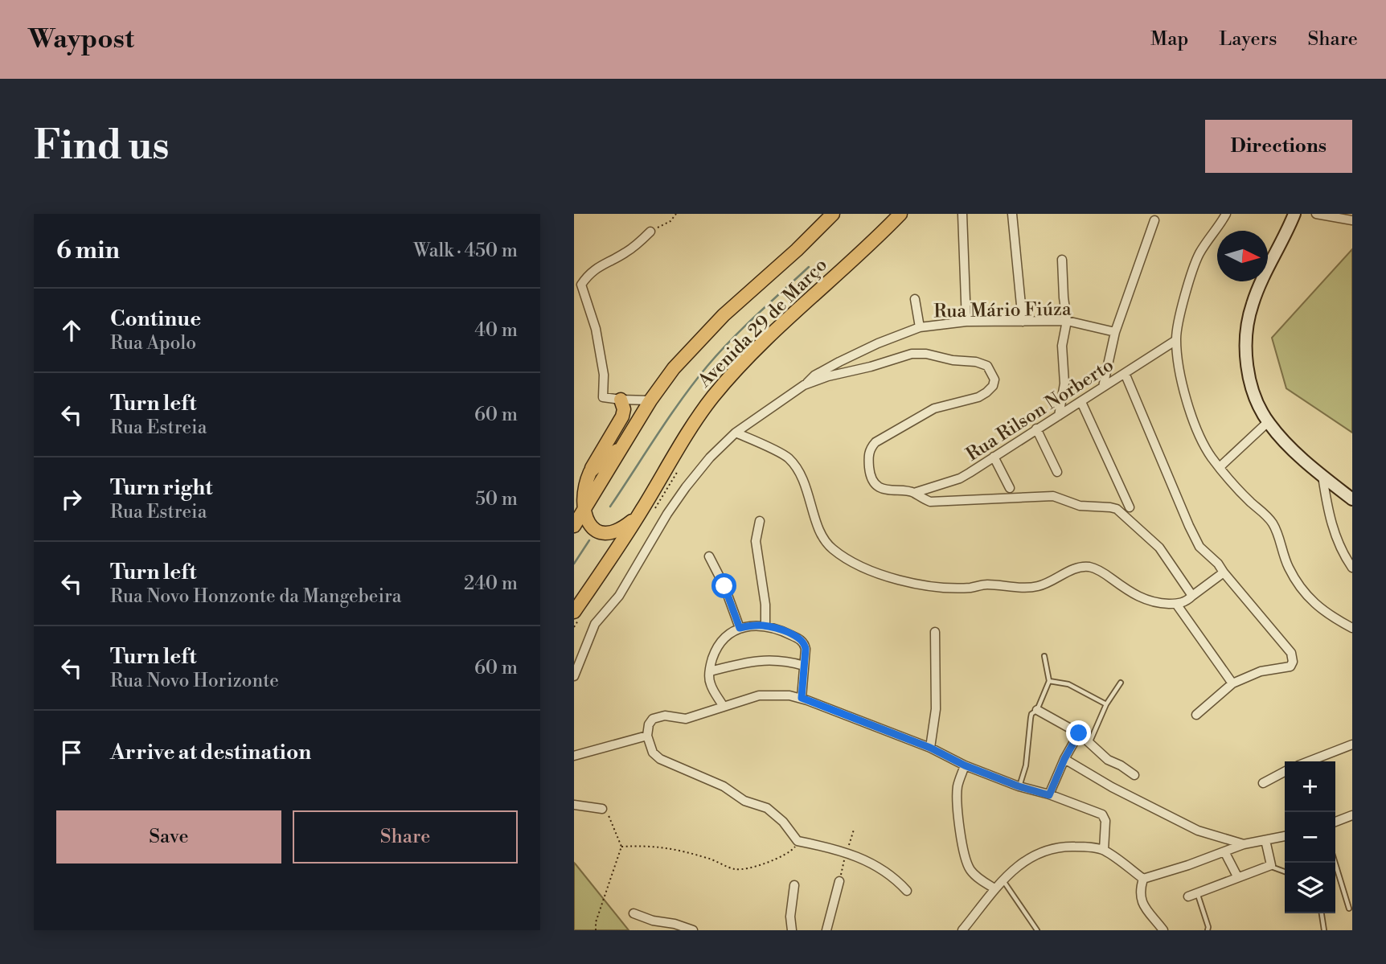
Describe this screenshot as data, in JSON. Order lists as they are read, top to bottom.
{
  "streets": {
    "main road": ["Avenida 29 de Março"],
    "street": ["Rua Mário Fiúza", "Rua Rilson Norberto"]
  },
  "north": "right",
  "page": {
    "header": "Waypost",
    "nav": ["Map", "Layers", "Share"],
    "buttons": [
      "Directions",
      ["Save", "Share"]
    ],
    "title": "Find us",
    "heading": ["6 min", "Walk · 450 m"],
    "list": [
      ["Continue", "Rua Apolo", "40 m"],
      ["Turn left", "Rua Estreia", "60 m"],
      ["Turn right", "Rua Estreia", "50 m"],
      ["Turn left", "Rua Novo Honzonte da Mangebeira", "240 m"],
      ["Turn left", "Rua Novo Horizonte", "60 m"],
      "Arrive at destination"
    ],
    "map_buttons": ["+", "−"]
  }
}
